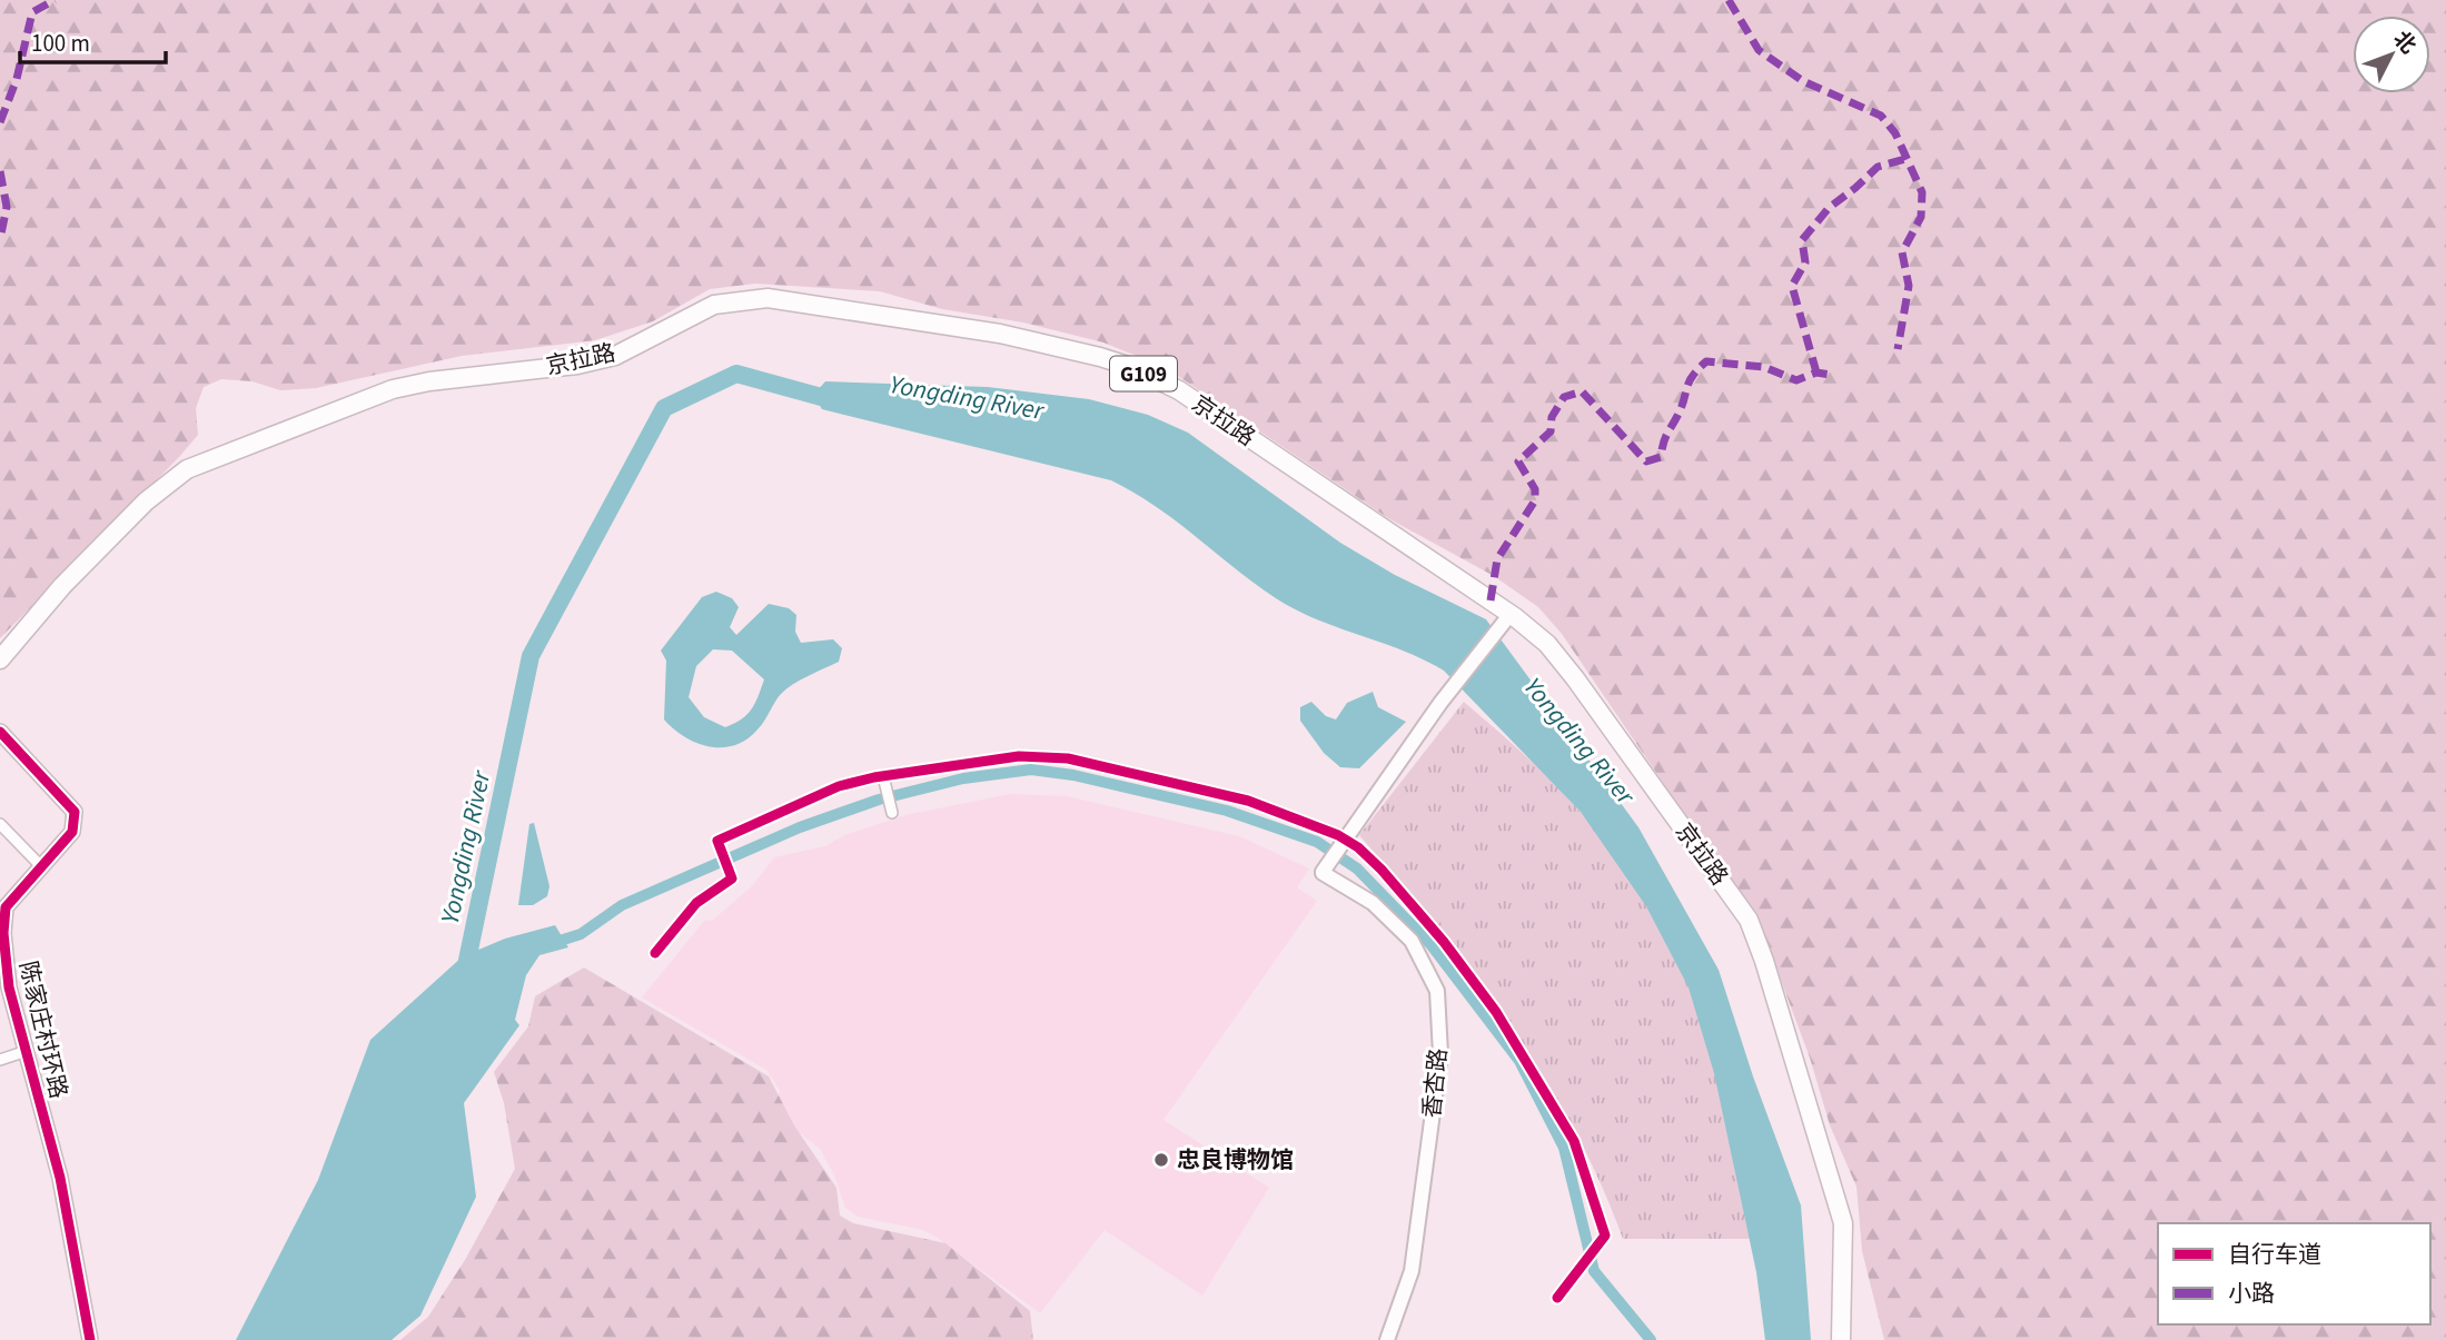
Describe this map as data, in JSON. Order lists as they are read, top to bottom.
{
  "streets": {
    "highway": ["京拉路", "G109"],
    "street": ["陈家庄村环路", "香杏路"]
  },
  "crossings": [
    ["京拉路", "香杏路"]
  ],
  "water": ["Yongding River"],
  "places": ["忠良博物馆"],
  "legend": ["自行车道", "小路"],
  "scale_bar": "100 m",
  "north": "top right"
}
